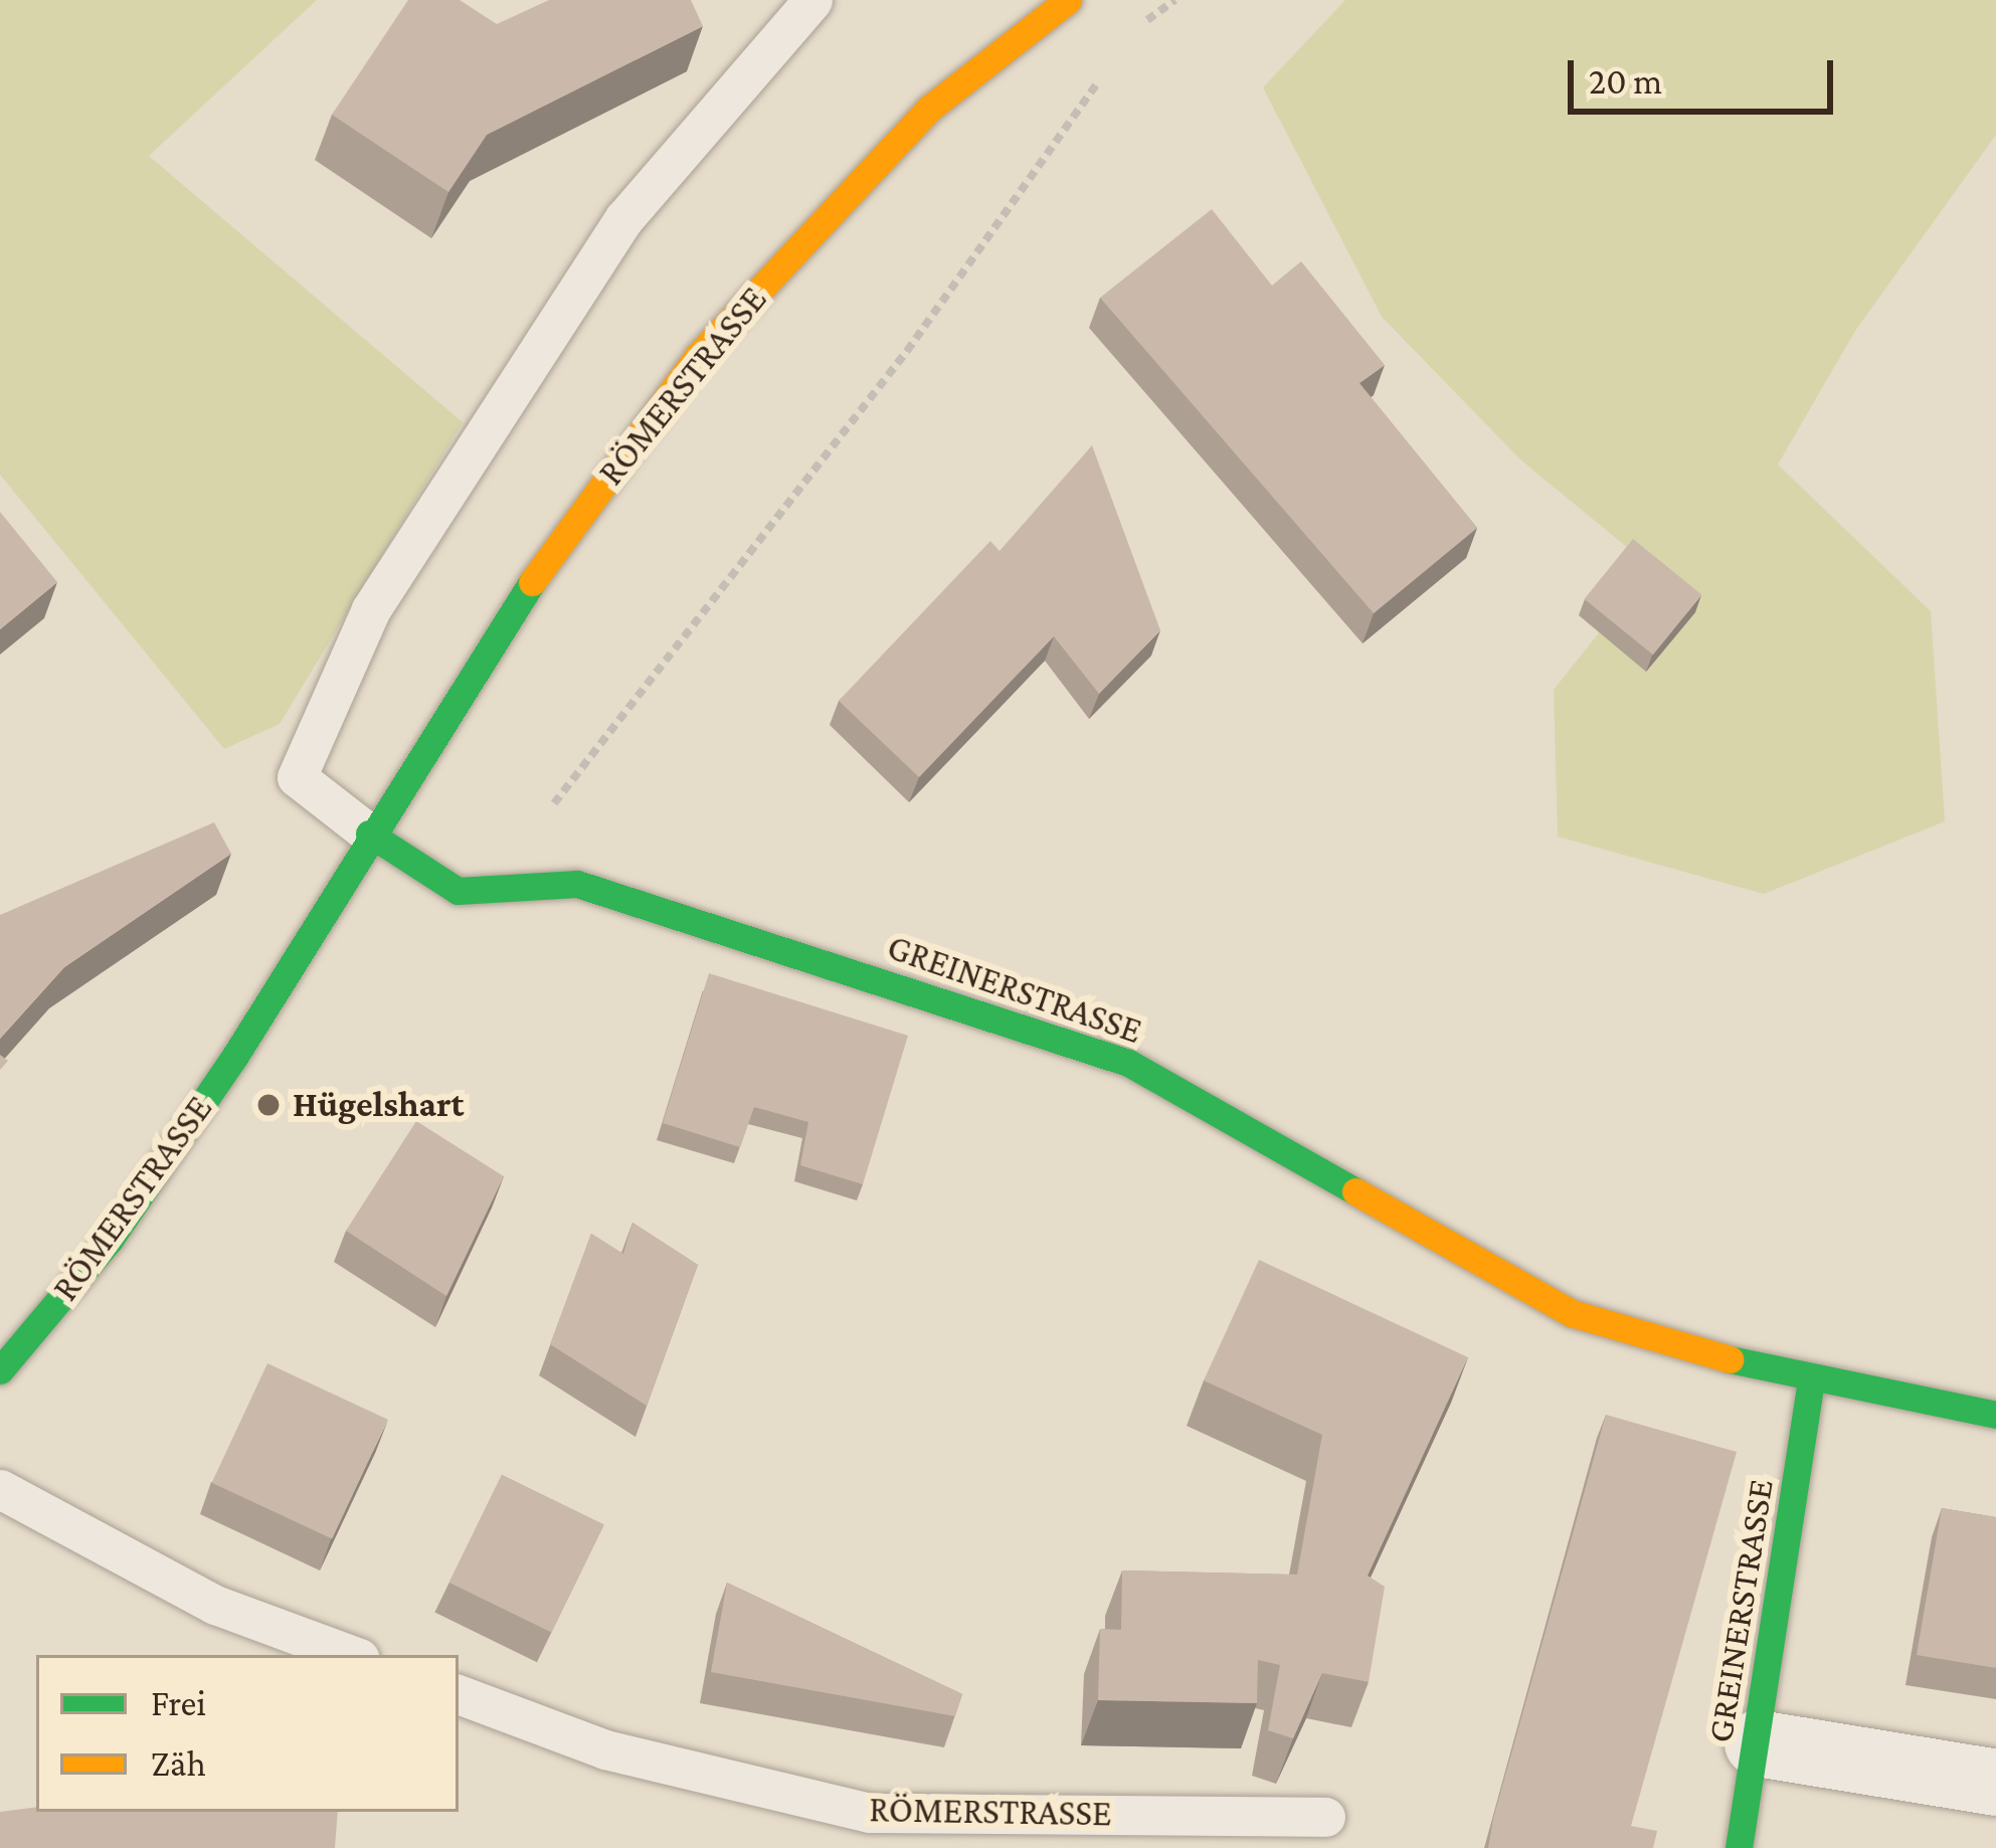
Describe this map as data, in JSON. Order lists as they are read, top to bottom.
{
  "streets": {
    "street": ["RÖMERSTRASSE", "GREINERSTRASSE"]
  },
  "places": ["Hügelshart"],
  "legend": ["Frei", "Zäh"],
  "scale_bar": "20 m"
}
